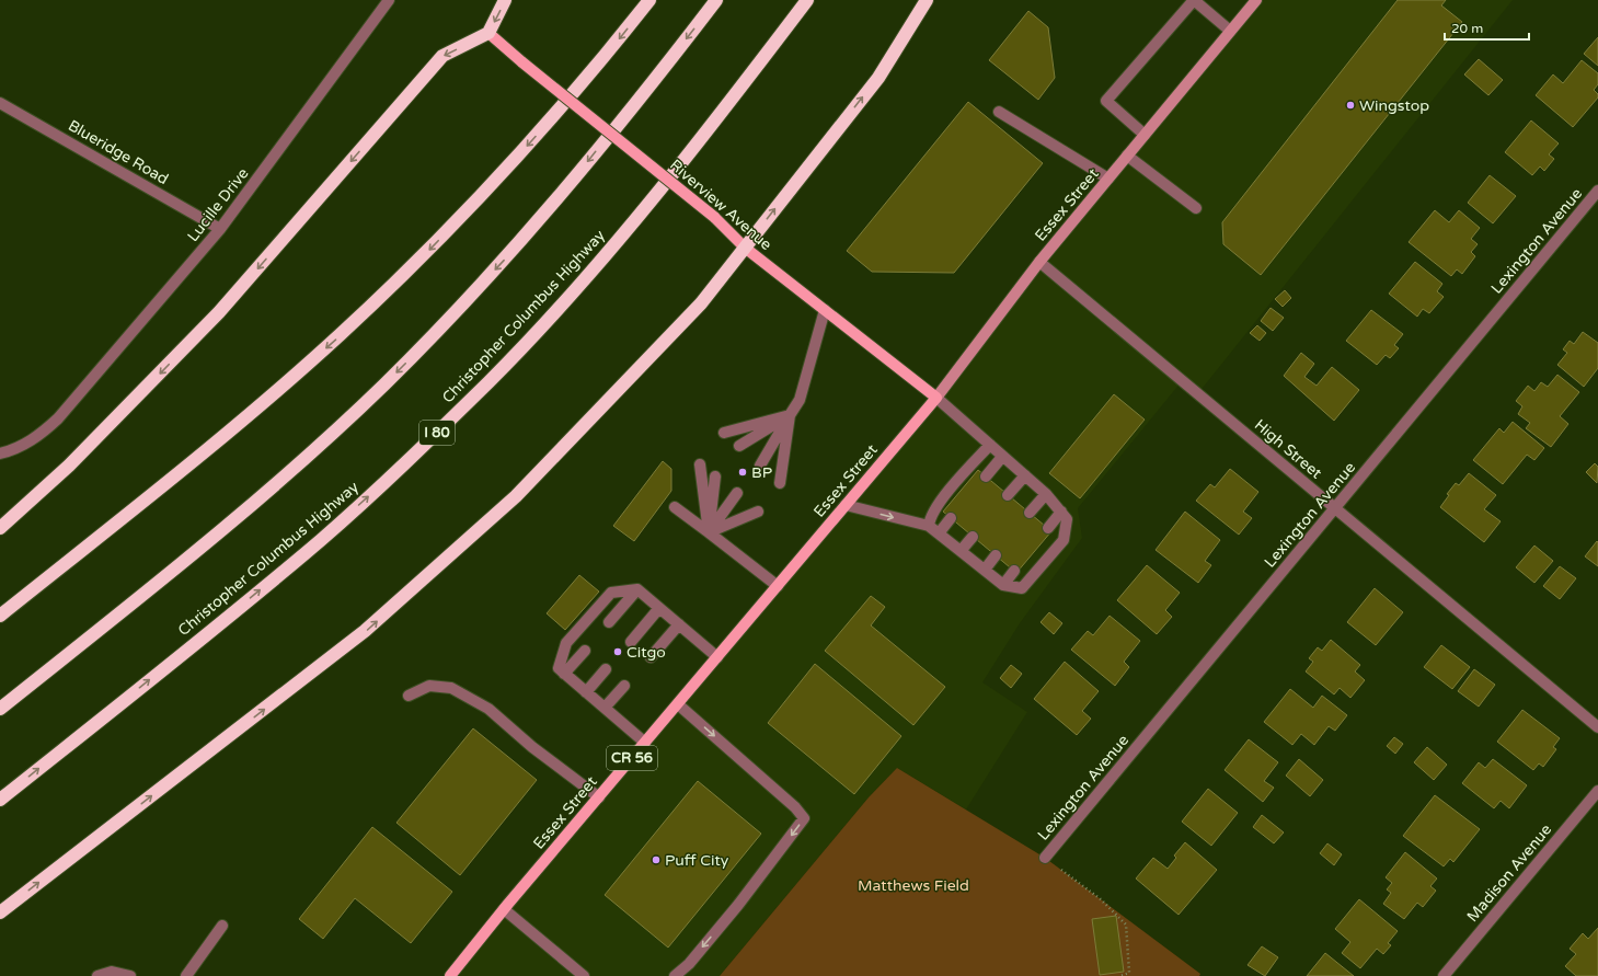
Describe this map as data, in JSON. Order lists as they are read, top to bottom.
{
  "streets": {
    "highway": ["Christopher Columbus Highway", "I 80"],
    "main road": ["Riverview Avenue", "Essex Street", "CR 56"],
    "street": [
      "Blueridge Road",
      "Lucille Drive",
      "Lexington Avenue",
      "High Street",
      "Madison Avenue"
    ]
  },
  "crossings": [
    ["Blueridge Road", "Lucille Drive"],
    ["Riverview Avenue", "Essex Street"],
    ["Essex Street", "High Street"],
    ["Lexington Avenue", "High Street"]
  ],
  "parks": ["Matthews Field"],
  "places": [
    "Wingstop",
    "BP",
    "Citgo",
    "Puff City"
  ],
  "scale_bar": "20 m"
}
